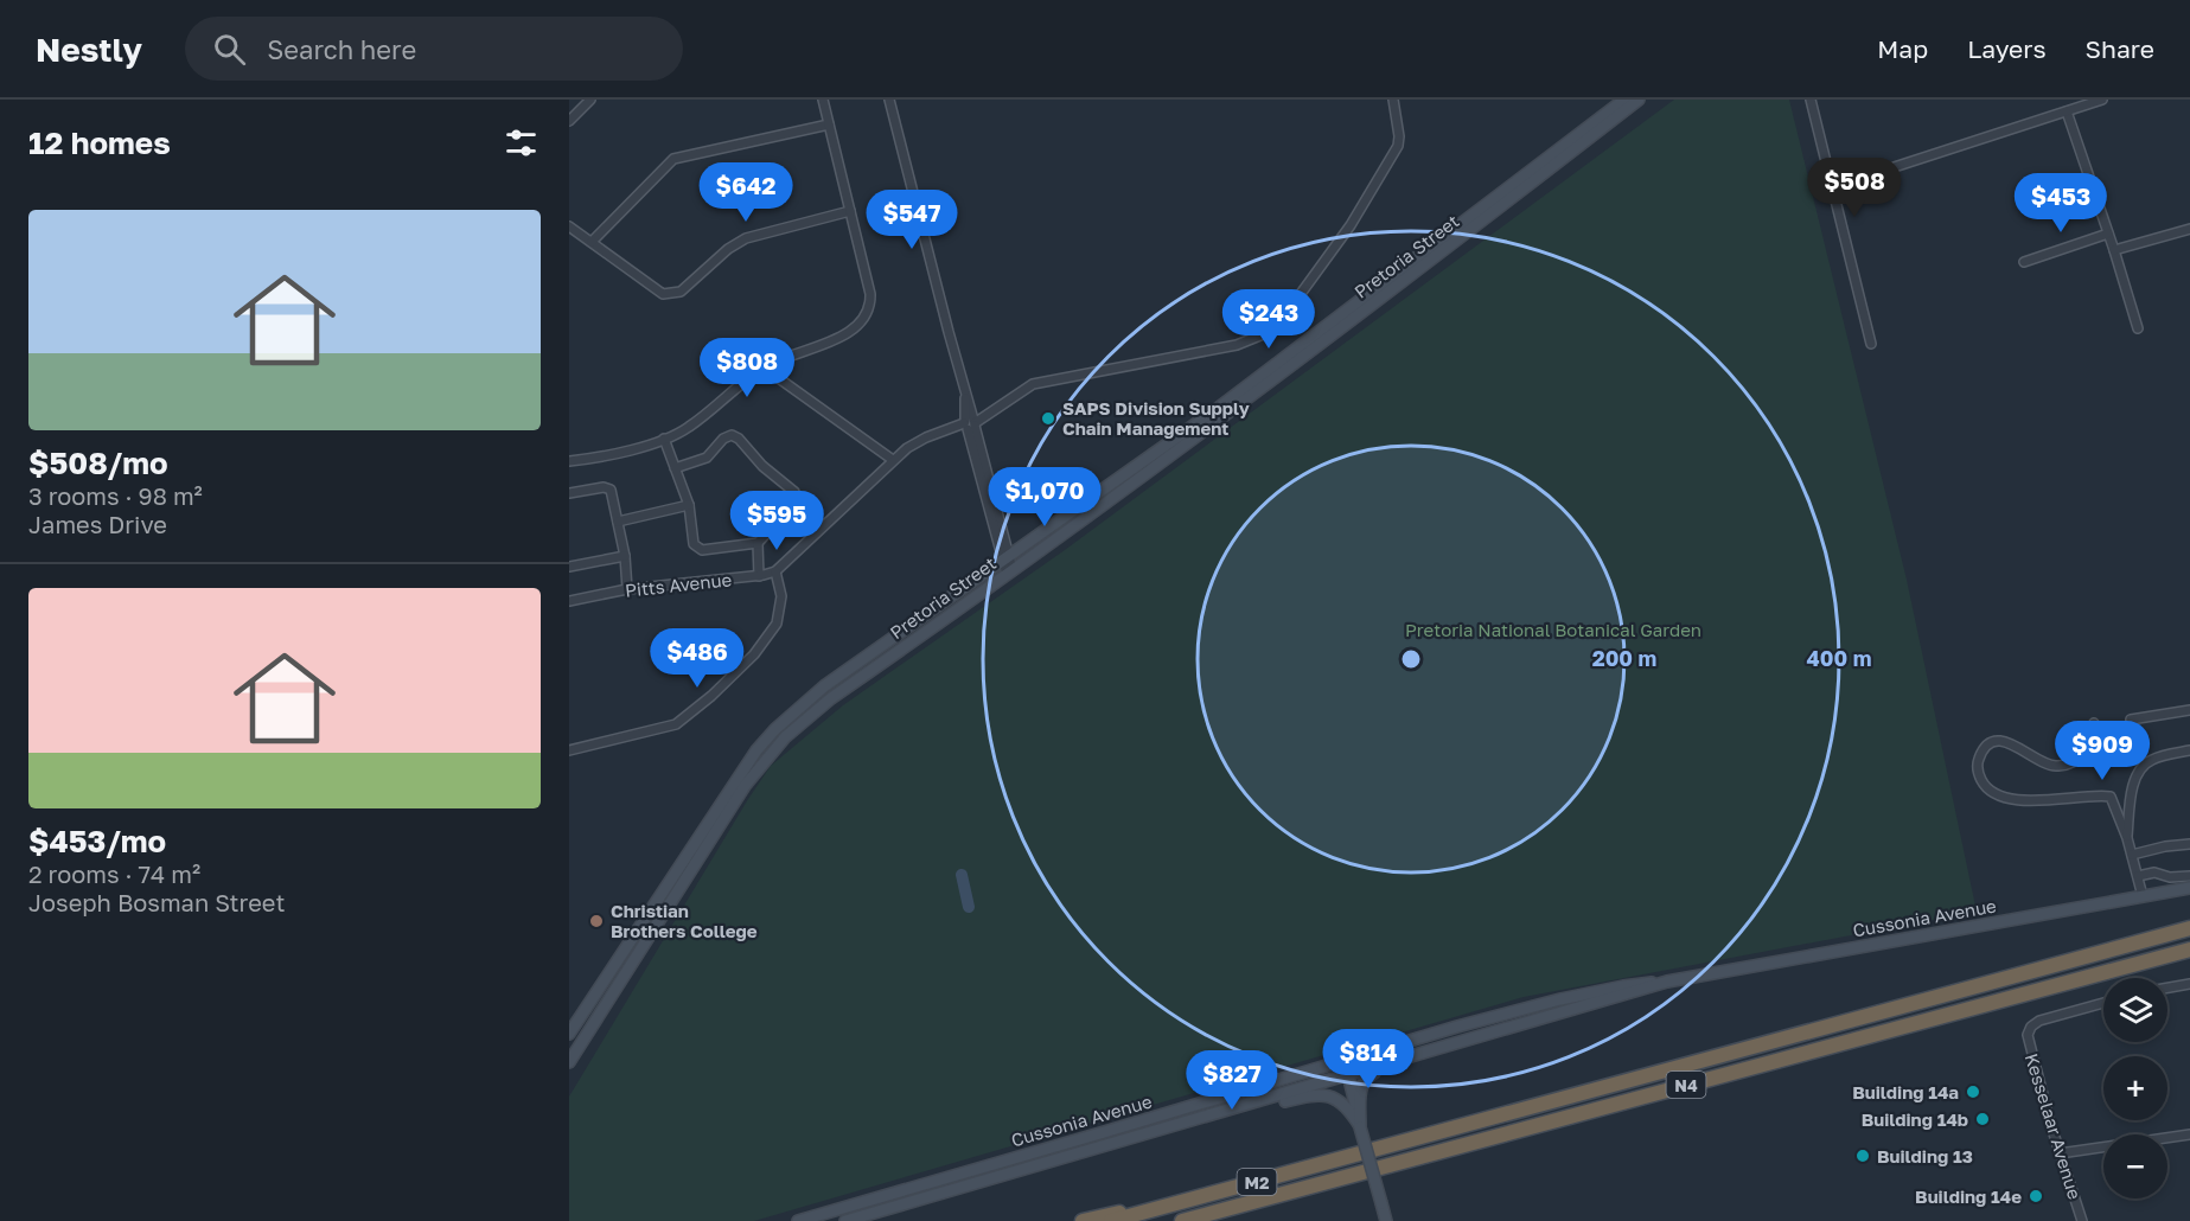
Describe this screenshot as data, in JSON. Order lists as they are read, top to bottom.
{
  "streets": {
    "highway": ["N4", "M2"],
    "main road": ["Pretoria Street", "Cussonia Avenue"],
    "street": ["Pitts Avenue", "Kesselaar Avenue"]
  },
  "crossings": [
    ["N4", "M2"]
  ],
  "parks": ["Pretoria National Botanical Garden"],
  "places": [
    "SAPS Division Supply Chain Management",
    "Christian Brothers College",
    "Building 14a",
    "Building 14b",
    "Building 13",
    "Building 14e"
  ],
  "page": {
    "header": "Nestly",
    "search": "Search here",
    "nav": ["Map", "Layers", "Share"],
    "heading": "12 homes",
    "price": [
      "$508",
      "$642",
      "$453",
      "$547",
      "$243",
      "$808",
      "$1,070",
      "$595",
      "$486",
      "$909",
      "$814",
      "$827"
    ],
    "list": [
      {
        "name": "$508/mo",
        "note": "3 rooms · 98 m² · James Drive"
      },
      {
        "name": "$453/mo",
        "note": "2 rooms · 74 m² · Joseph Bosman Street"
      }
    ],
    "map_buttons": ["+", "−"]
  },
  "rings": ["200 m", "400 m"]
}
